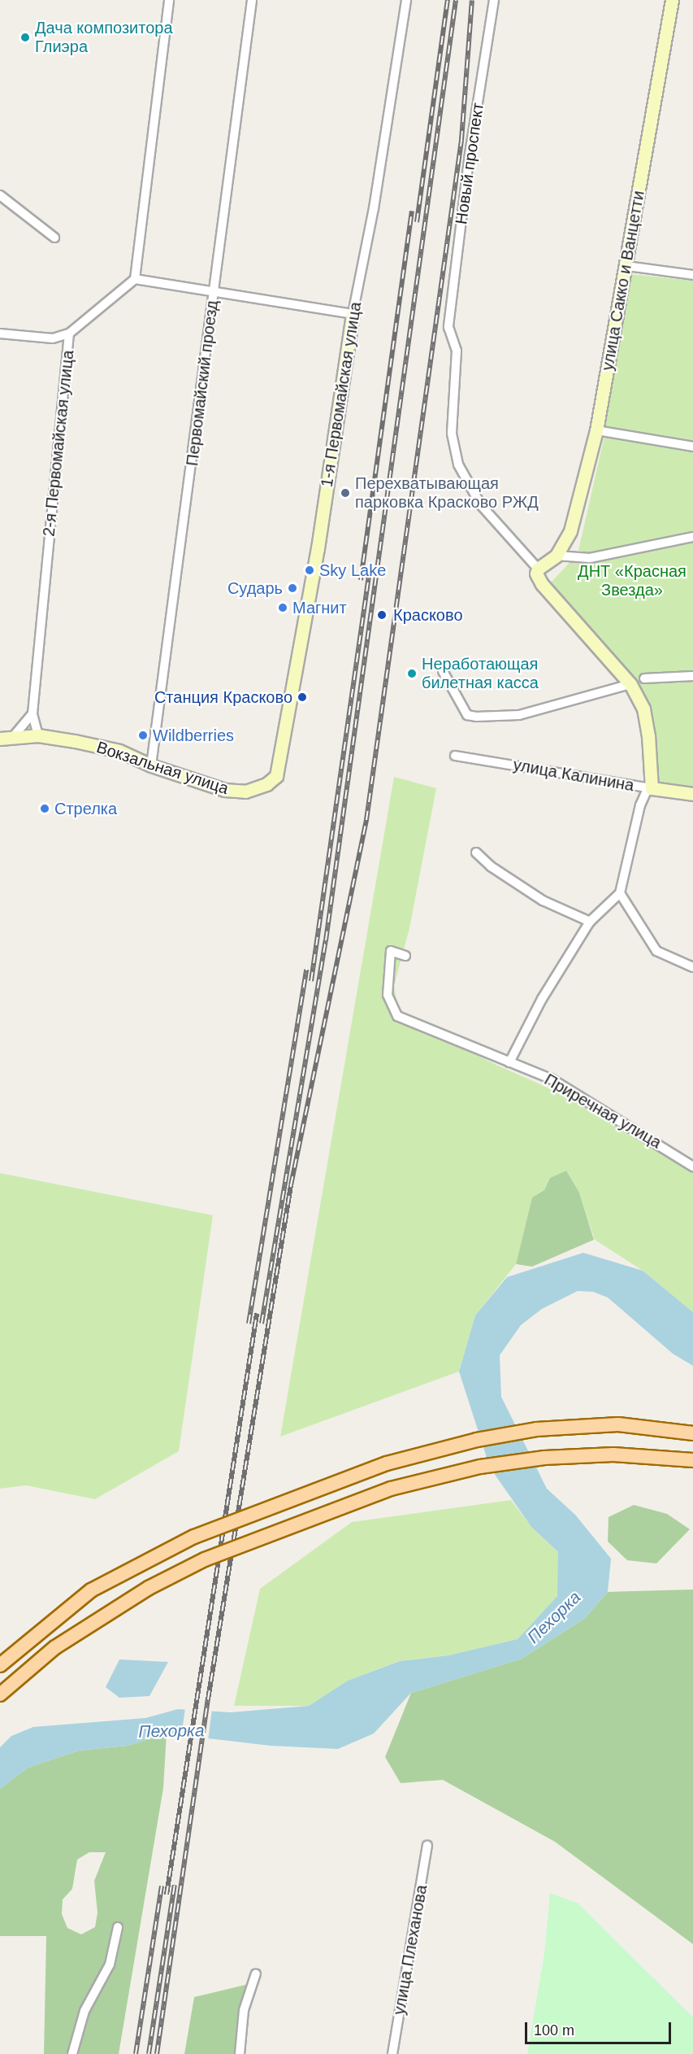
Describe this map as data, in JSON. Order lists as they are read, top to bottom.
{
  "streets": {
    "main road": [
      "улица Сакко и Ванцетти",
      "1-я Первомайская улица",
      "Вокзальная улица",
      "улица Калинина"
    ],
    "street": [
      "Новый проспект",
      "Первомайский проезд",
      "2-я Первомайская улица",
      "Приречная улица",
      "улица Плеханова"
    ]
  },
  "crossings": [
    ["Первомайский проезд", "Вокзальная улица"],
    ["1-я Первомайская улица", "Вокзальная улица"],
    ["2-я Первомайская улица", "Вокзальная улица"]
  ],
  "water": ["Пехорка"],
  "parks": ["ДНТ «Красная Звезда»"],
  "places": [
    "Дача композитора Глиэра",
    "Перехватывающая парковка Красково РЖД",
    "Sky Lake",
    "Сударь",
    "Магнит",
    "Красково",
    "Неработающая билетная касса",
    "Станция Красково",
    "Wildberries",
    "Стрелка"
  ],
  "scale_bar": "100 m"
}
